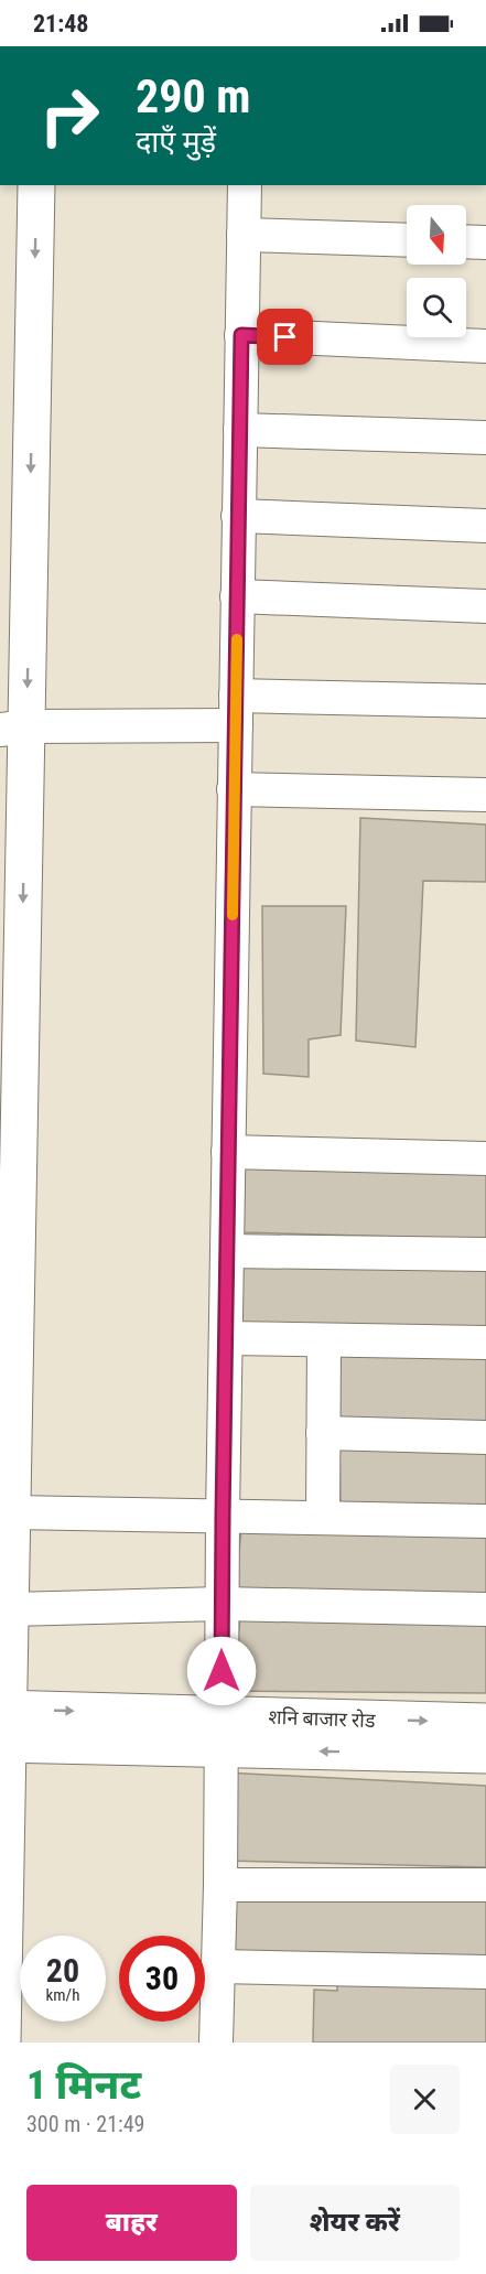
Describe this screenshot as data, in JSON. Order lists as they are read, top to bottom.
{
  "streets": {
    "street": ["शनि बाजार रोड"]
  },
  "north": "bottom",
  "page": {
    "status": "21:48",
    "turn": ["290 m", "दाएँ मुड़ें"],
    "speed": "20 km/h",
    "limit": "30",
    "heading": ["1 मिनट", "300 m · 21:49"],
    "buttons": ["बाहर", "शेयर करें"]
  }
}
